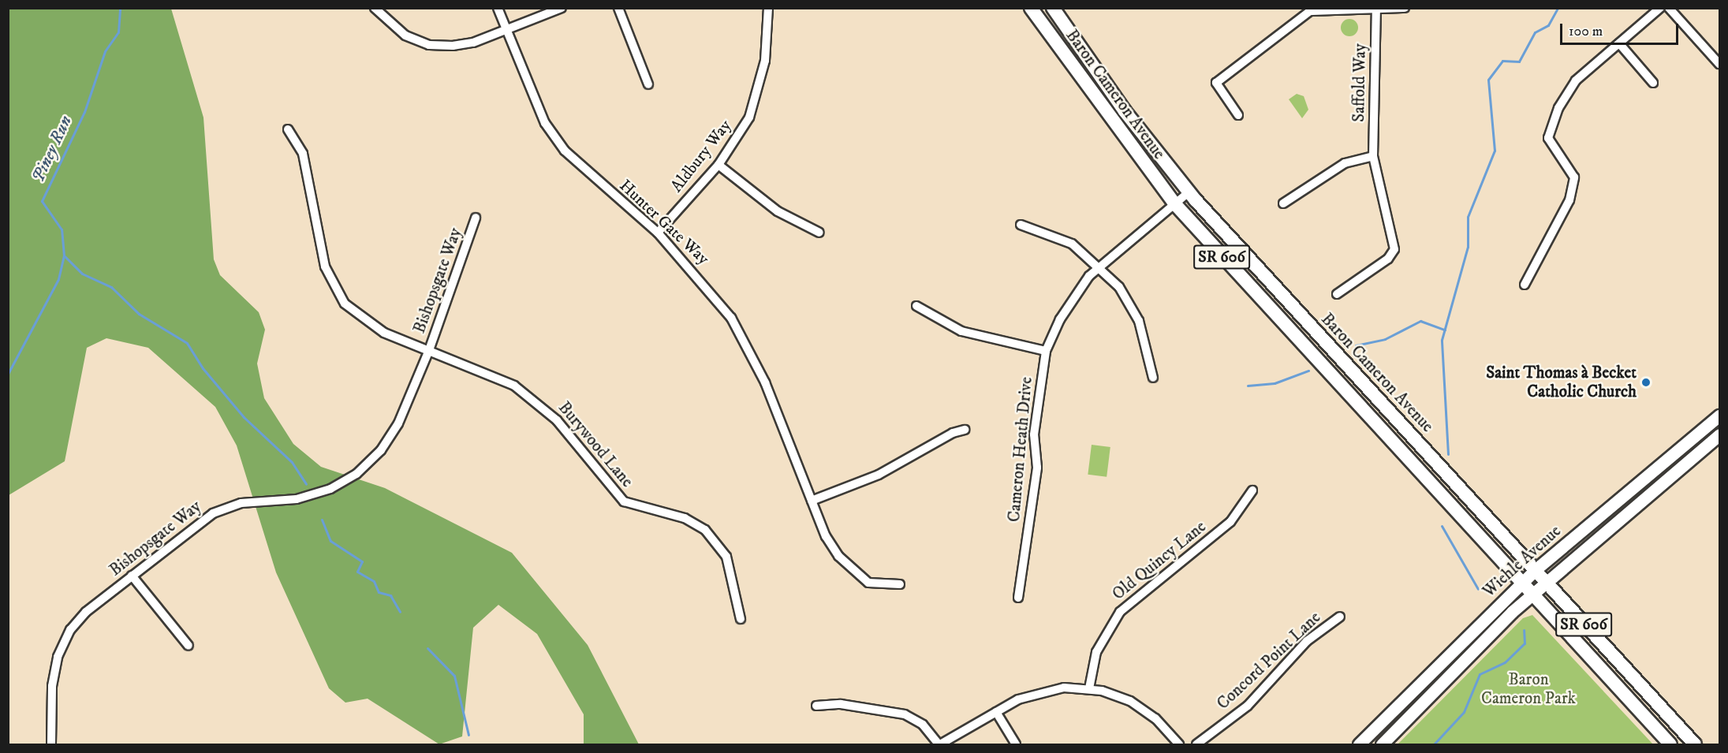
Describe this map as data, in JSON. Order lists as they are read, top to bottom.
{
  "streets": {
    "main road": ["Baron Cameron Avenue", "SR 606", "Wiehle Avenue"],
    "street": [
      "Saffold Way",
      "Aldbury Way",
      "Hunter Gate Way",
      "Bishopsgate Way",
      "Burywood Lane",
      "Cameron Heath Drive",
      "Old Quincy Lane",
      "Concord Point Lane"
    ]
  },
  "crossings": [
    ["Baron Cameron Avenue", "Cameron Heath Drive"],
    ["Baron Cameron Avenue", "Wiehle Avenue"],
    ["Aldbury Way", "Hunter Gate Way"],
    ["Bishopsgate Way", "Burywood Lane"]
  ],
  "water": ["Piney Run"],
  "parks": ["Baron Cameron Park"],
  "places": ["Saint Thomas à Becket Catholic Church"],
  "scale_bar": "100 m"
}
